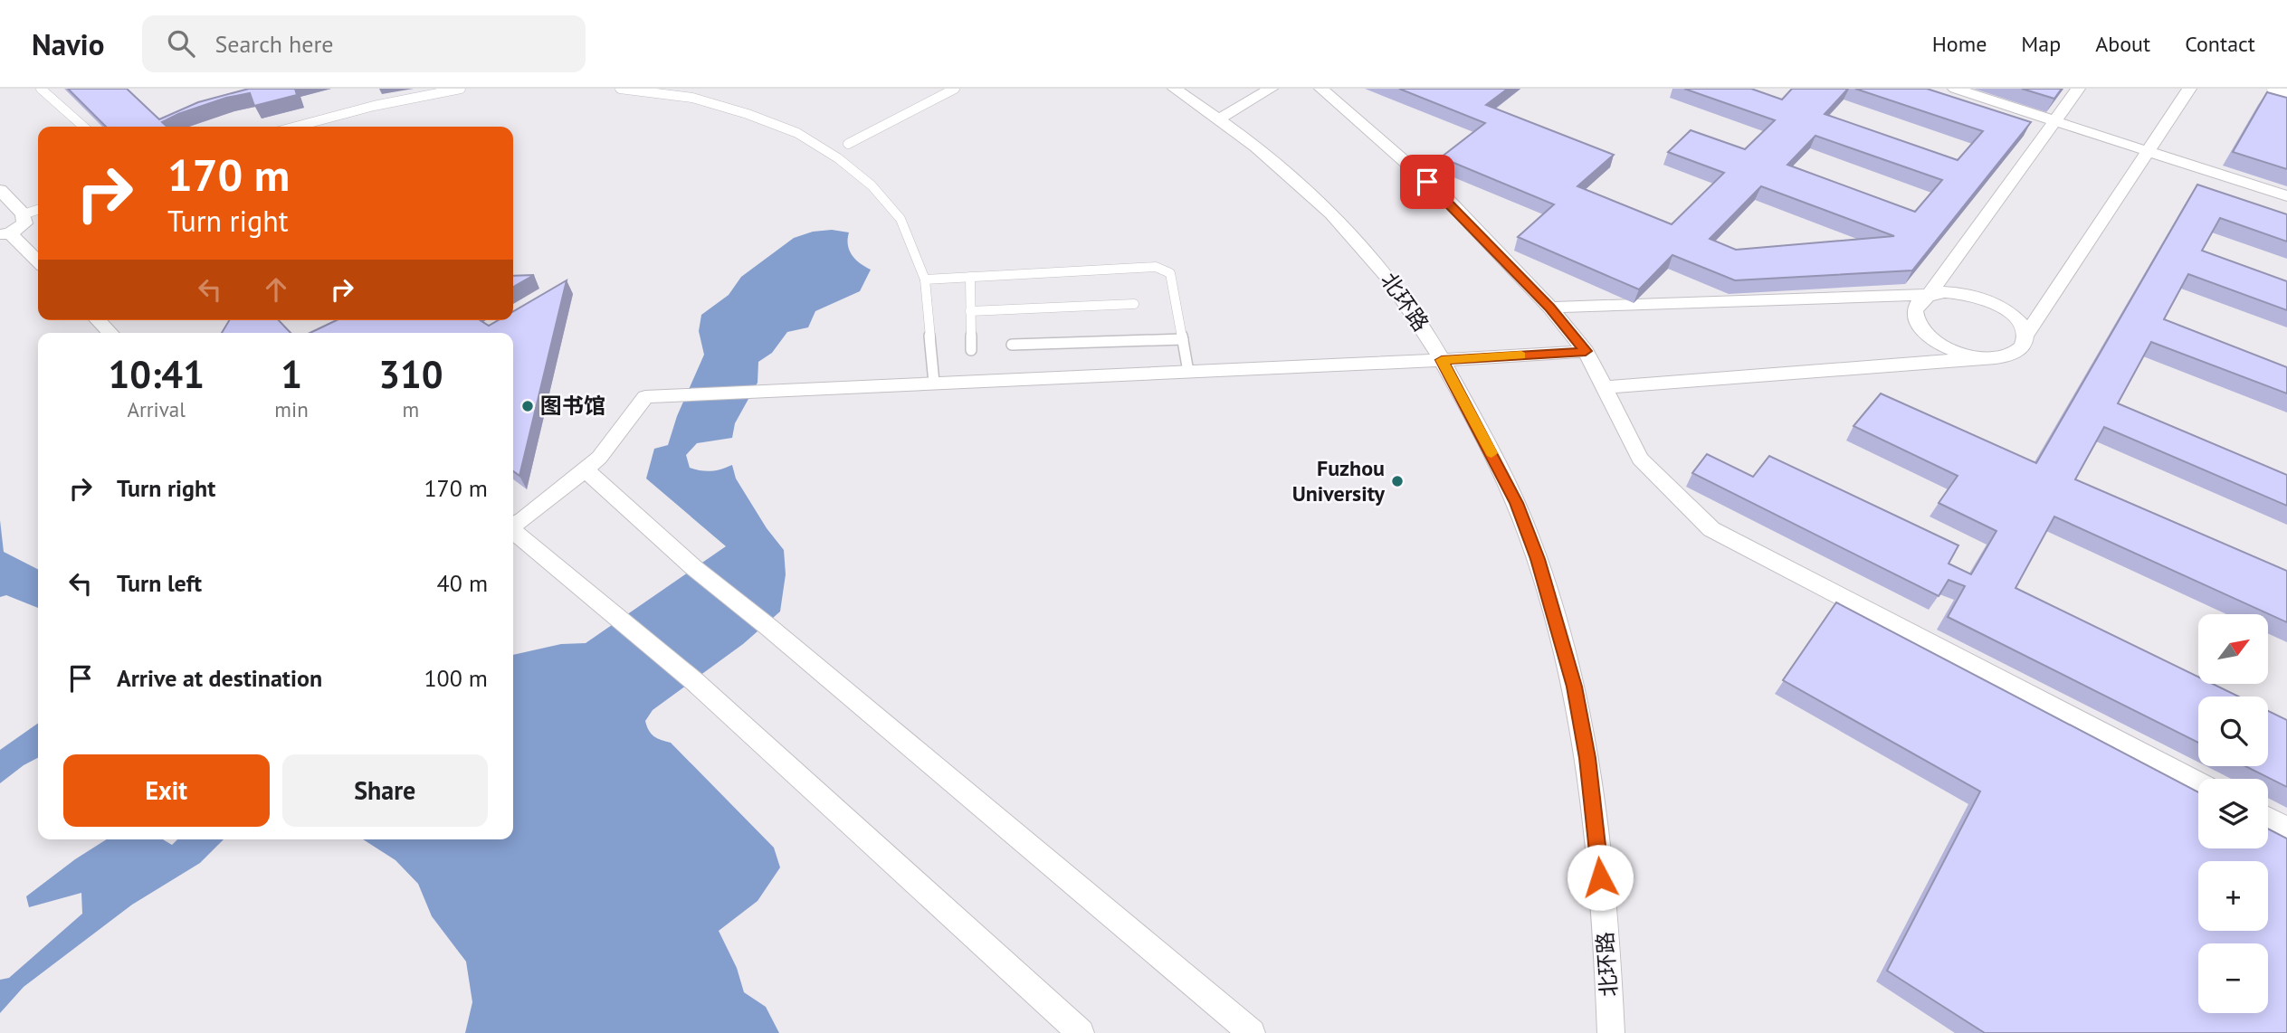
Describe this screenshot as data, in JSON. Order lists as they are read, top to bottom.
{
  "streets": {
    "street": ["北环路"]
  },
  "places": ["图书馆", "Fuzhou University"],
  "north": "top right",
  "page": {
    "header": "Navio",
    "search": "Search here",
    "nav": [
      "Home",
      "Map",
      "About",
      "Contact"
    ],
    "turn": ["170 m", "Turn right"],
    "eta": [
      "10:41",
      "Arrival",
      "1",
      "min",
      "310",
      "m"
    ],
    "list": [
      {
        "name": "Turn right",
        "value": "170 m"
      },
      {
        "name": "Turn left",
        "value": "40 m"
      },
      {
        "name": "Arrive at destination",
        "value": "100 m"
      }
    ],
    "map_buttons": ["+", "−"],
    "buttons": ["Exit", "Share"]
  }
}
